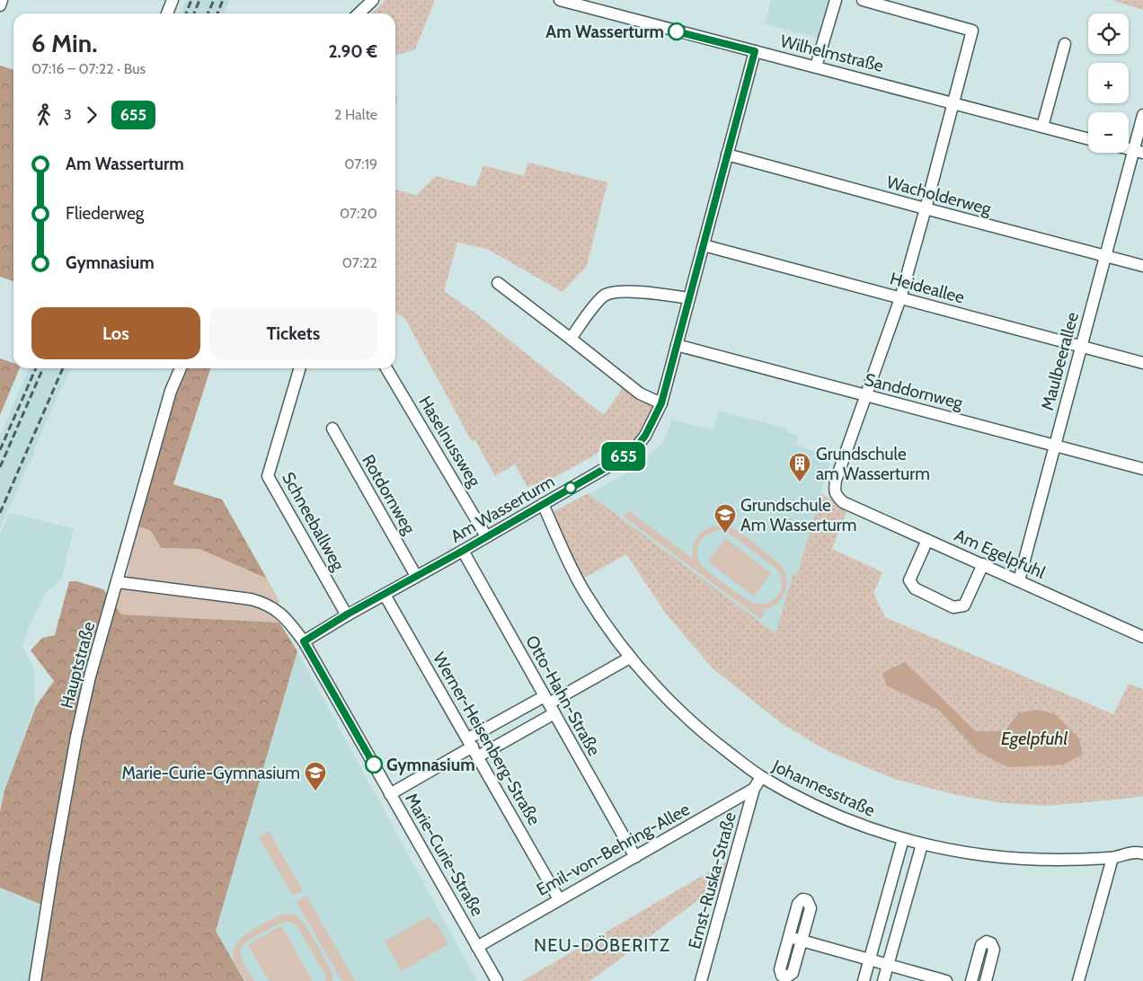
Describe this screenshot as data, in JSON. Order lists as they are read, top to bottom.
{
  "streets": {
    "street": [
      "Wilhelmstraße",
      "Wacholderweg",
      "Heideallee",
      "Maulbeerallee",
      "Sanddornweg",
      "Haselnussweg",
      "Rotdornweg",
      "Am Wasserturm",
      "Schneeballweg",
      "Am Egelpfuhl",
      "Hauptstraße",
      "Otto-Hahn-Straße",
      "Werner-Heisenberg-Straße",
      "Johannesstraße",
      "Emil-von-Behring-Allee",
      "Marie-Curie-Straße",
      "Ernst-Ruska-Straße"
    ]
  },
  "crossings": [
    ["Wilhelmstraße", "Am Wasserturm"],
    ["Wacholderweg", "Maulbeerallee"],
    ["Wacholderweg", "Am Wasserturm"],
    ["Heideallee", "Maulbeerallee"],
    ["Heideallee", "Am Wasserturm"],
    ["Maulbeerallee", "Sanddornweg"],
    ["Maulbeerallee", "Am Egelpfuhl"],
    ["Sanddornweg", "Am Wasserturm"],
    ["Sanddornweg", "Am Egelpfuhl"],
    ["Haselnussweg", "Am Wasserturm"],
    ["Rotdornweg", "Am Wasserturm"],
    ["Am Wasserturm", "Schneeballweg"],
    ["Am Wasserturm", "Otto-Hahn-Straße"],
    ["Am Wasserturm", "Werner-Heisenberg-Straße"],
    ["Am Wasserturm", "Johannesstraße"],
    ["Am Wasserturm", "Marie-Curie-Straße"],
    ["Hauptstraße", "Marie-Curie-Straße"],
    ["Otto-Hahn-Straße", "Emil-von-Behring-Allee"],
    ["Werner-Heisenberg-Straße", "Emil-von-Behring-Allee"],
    ["Johannesstraße", "Emil-von-Behring-Allee"],
    ["Emil-von-Behring-Allee", "Marie-Curie-Straße"],
    ["Emil-von-Behring-Allee", "Ernst-Ruska-Straße"]
  ],
  "districts": ["NEU-DÖBERITZ"],
  "water": ["Egelpfuhl"],
  "places": {
    "other": ["Am Wasserturm", "Gymnasium"],
    "building": ["Grundschule am Wasserturm"],
    "school or university": ["Grundschule Am Wasserturm", "Marie-Curie-Gymnasium"]
  },
  "lines": ["bus line 655"],
  "page": {
    "on_map": "655",
    "map_buttons": ["+", "−"],
    "heading": ["6 Min.", "07:16 – 07:22 · Bus", "2.90 €"],
    "legs": ["3", "655", "2 Halte"],
    "list": [
      {
        "name": "Am Wasserturm",
        "value": "07:19"
      },
      {
        "name": "Fliederweg",
        "value": "07:20"
      },
      {
        "name": "Gymnasium",
        "value": "07:22"
      }
    ],
    "buttons": ["Los", "Tickets"]
  }
}
